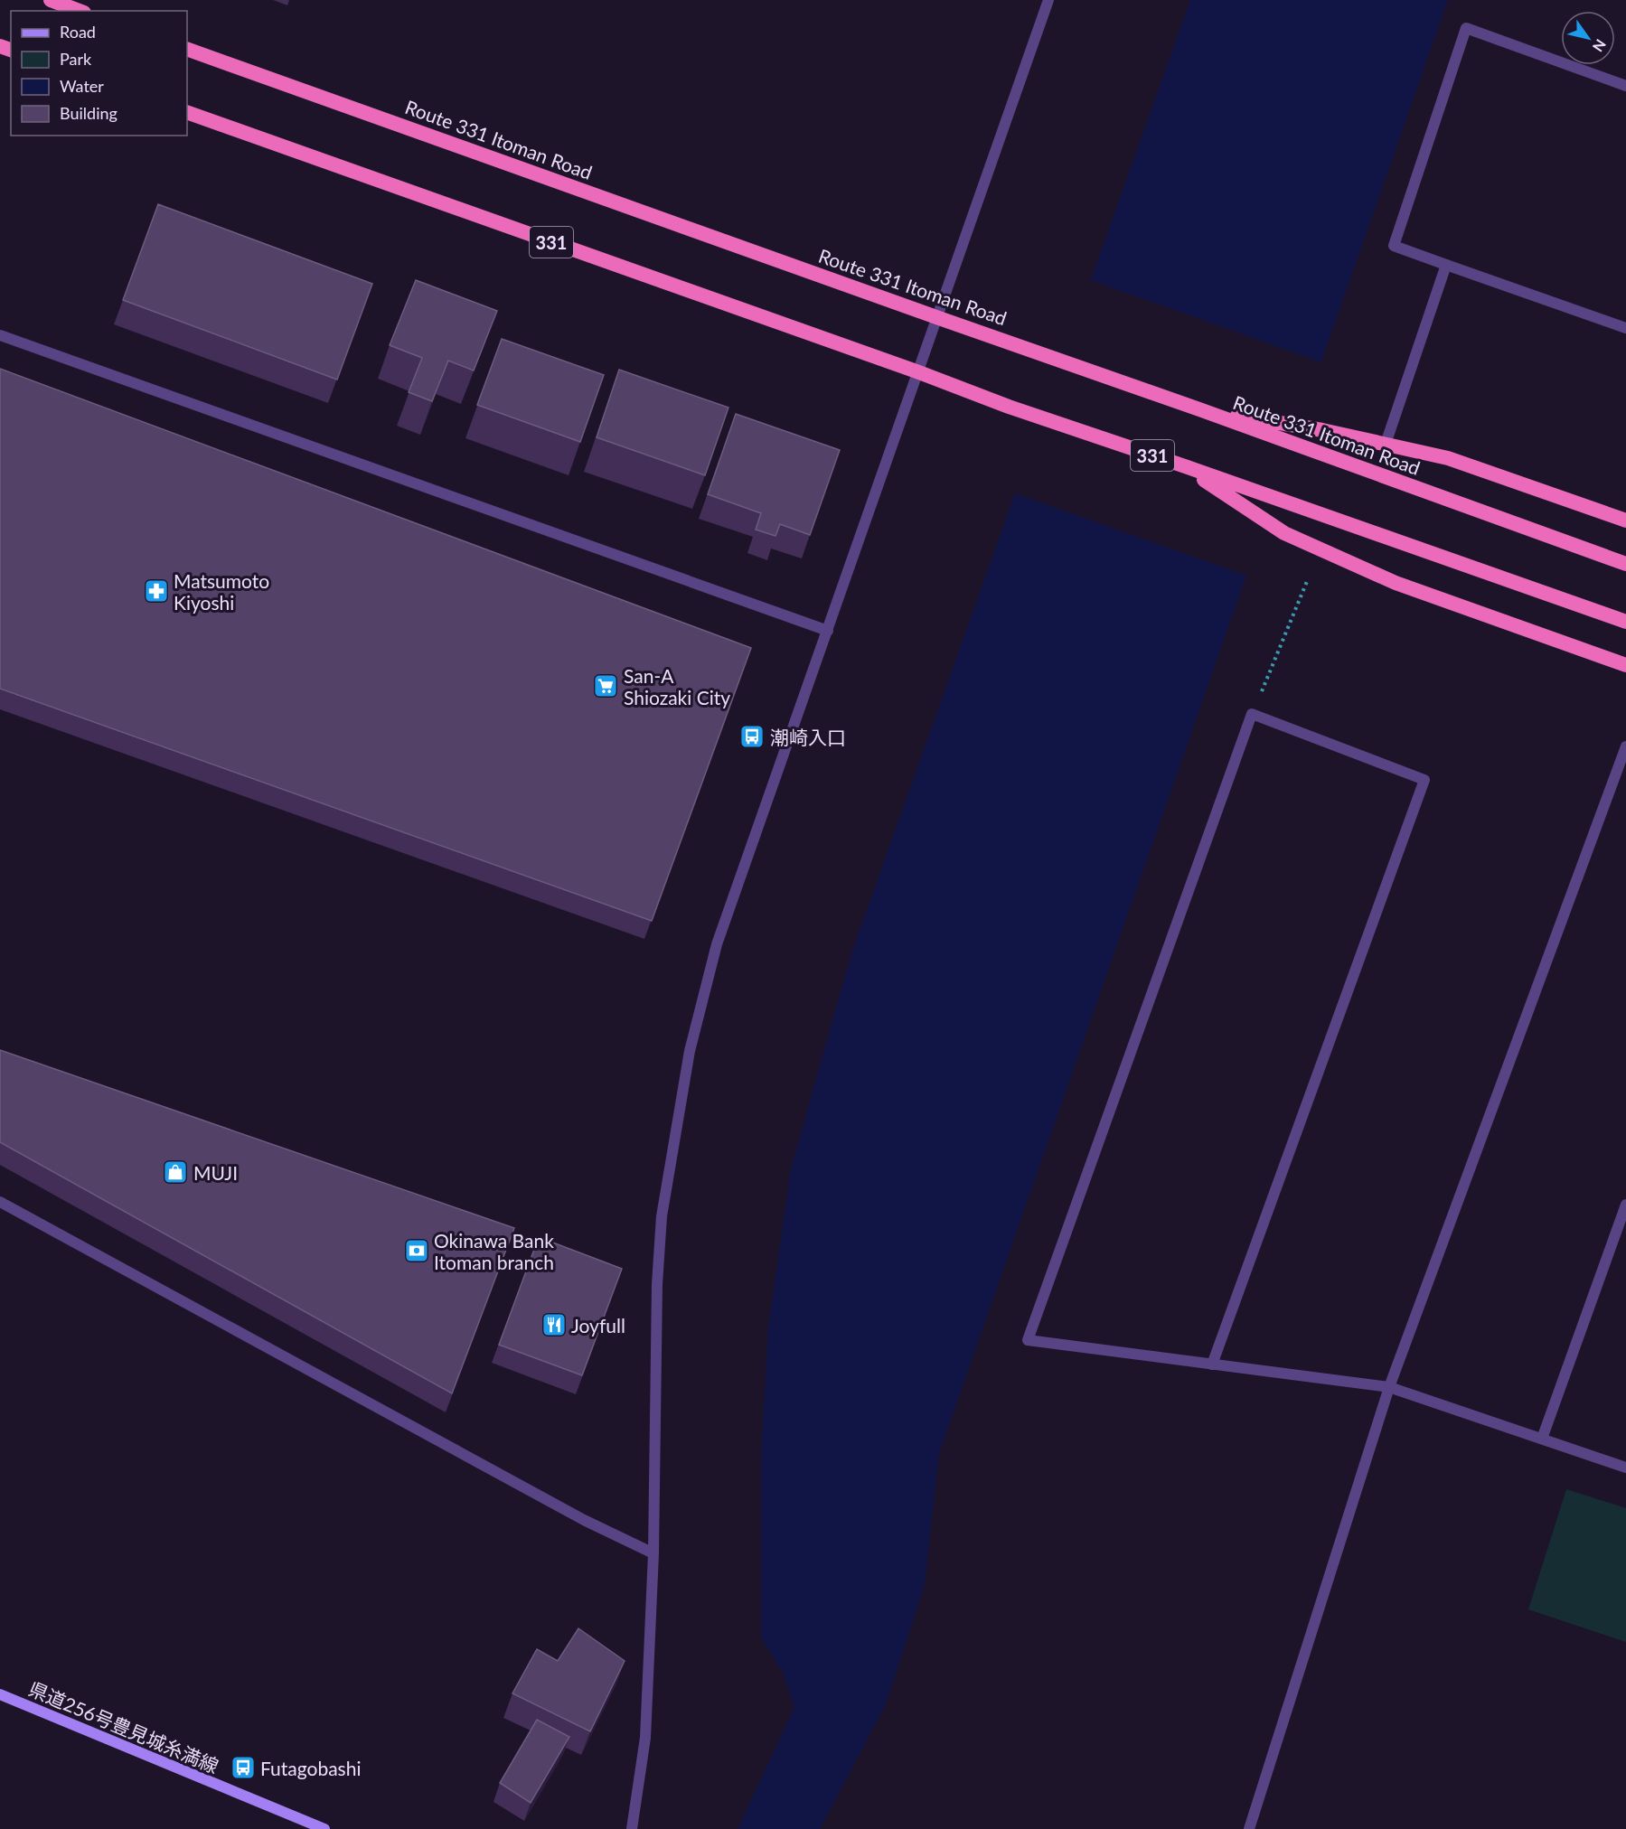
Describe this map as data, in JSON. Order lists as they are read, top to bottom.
{
  "streets": {
    "highway": ["Route 331 Itoman Road", "331"],
    "main road": ["県道256号豊見城糸満線"]
  },
  "places": {
    "pharmacy": ["Matsumoto Kiyoshi"],
    "supermarket": ["San-A Shiozaki City"],
    "bus stop": ["潮崎入口", "Futagobashi"],
    "shop": ["MUJI"],
    "bank": ["Okinawa Bank Itoman branch"],
    "restaurant": ["Joyfull"]
  },
  "legend": [
    "Road",
    "Park",
    "Water",
    "Building"
  ],
  "north": "bottom right"
}
